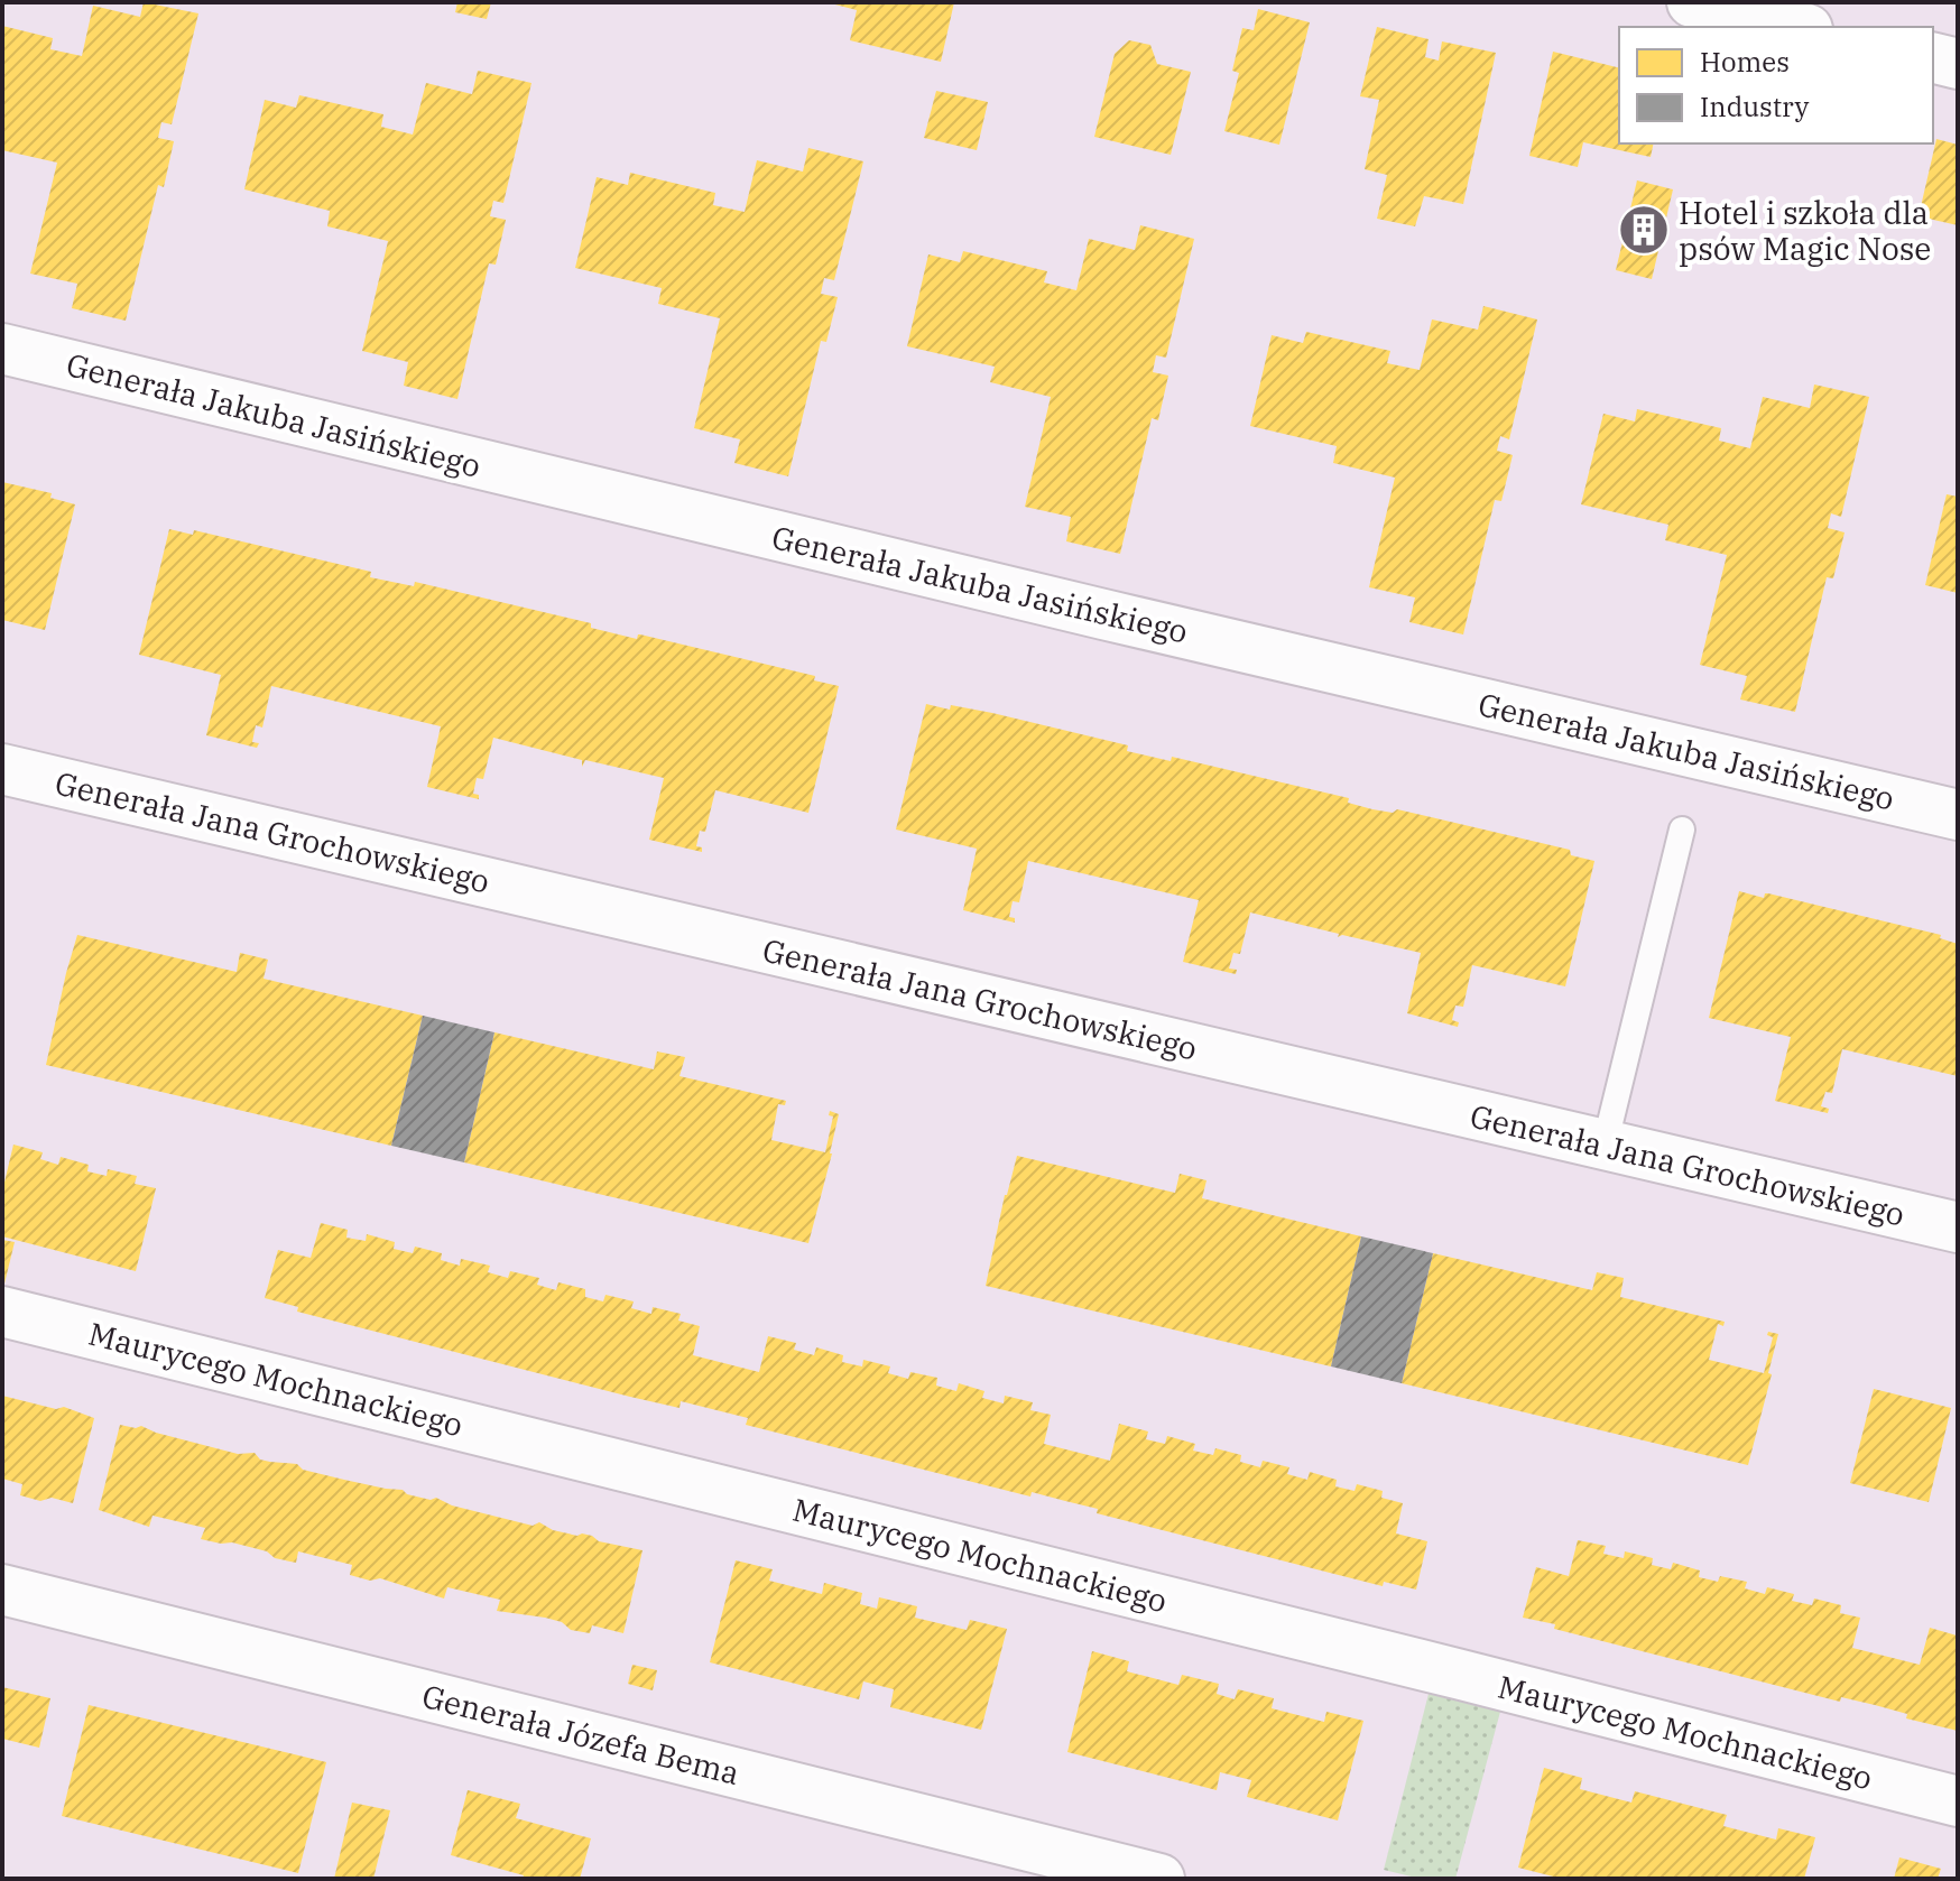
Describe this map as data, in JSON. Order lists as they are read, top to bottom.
{
  "streets": {
    "street": [
      "Generała Jakuba Jasińskiego",
      "Generała Jana Grochowskiego",
      "Maurycego Mochnackiego",
      "Generała Józefa Bema"
    ]
  },
  "places": {
    "building": ["Hotel i szkoła dla psów Magic Nose"]
  },
  "legend": ["Homes", "Industry"]
}
